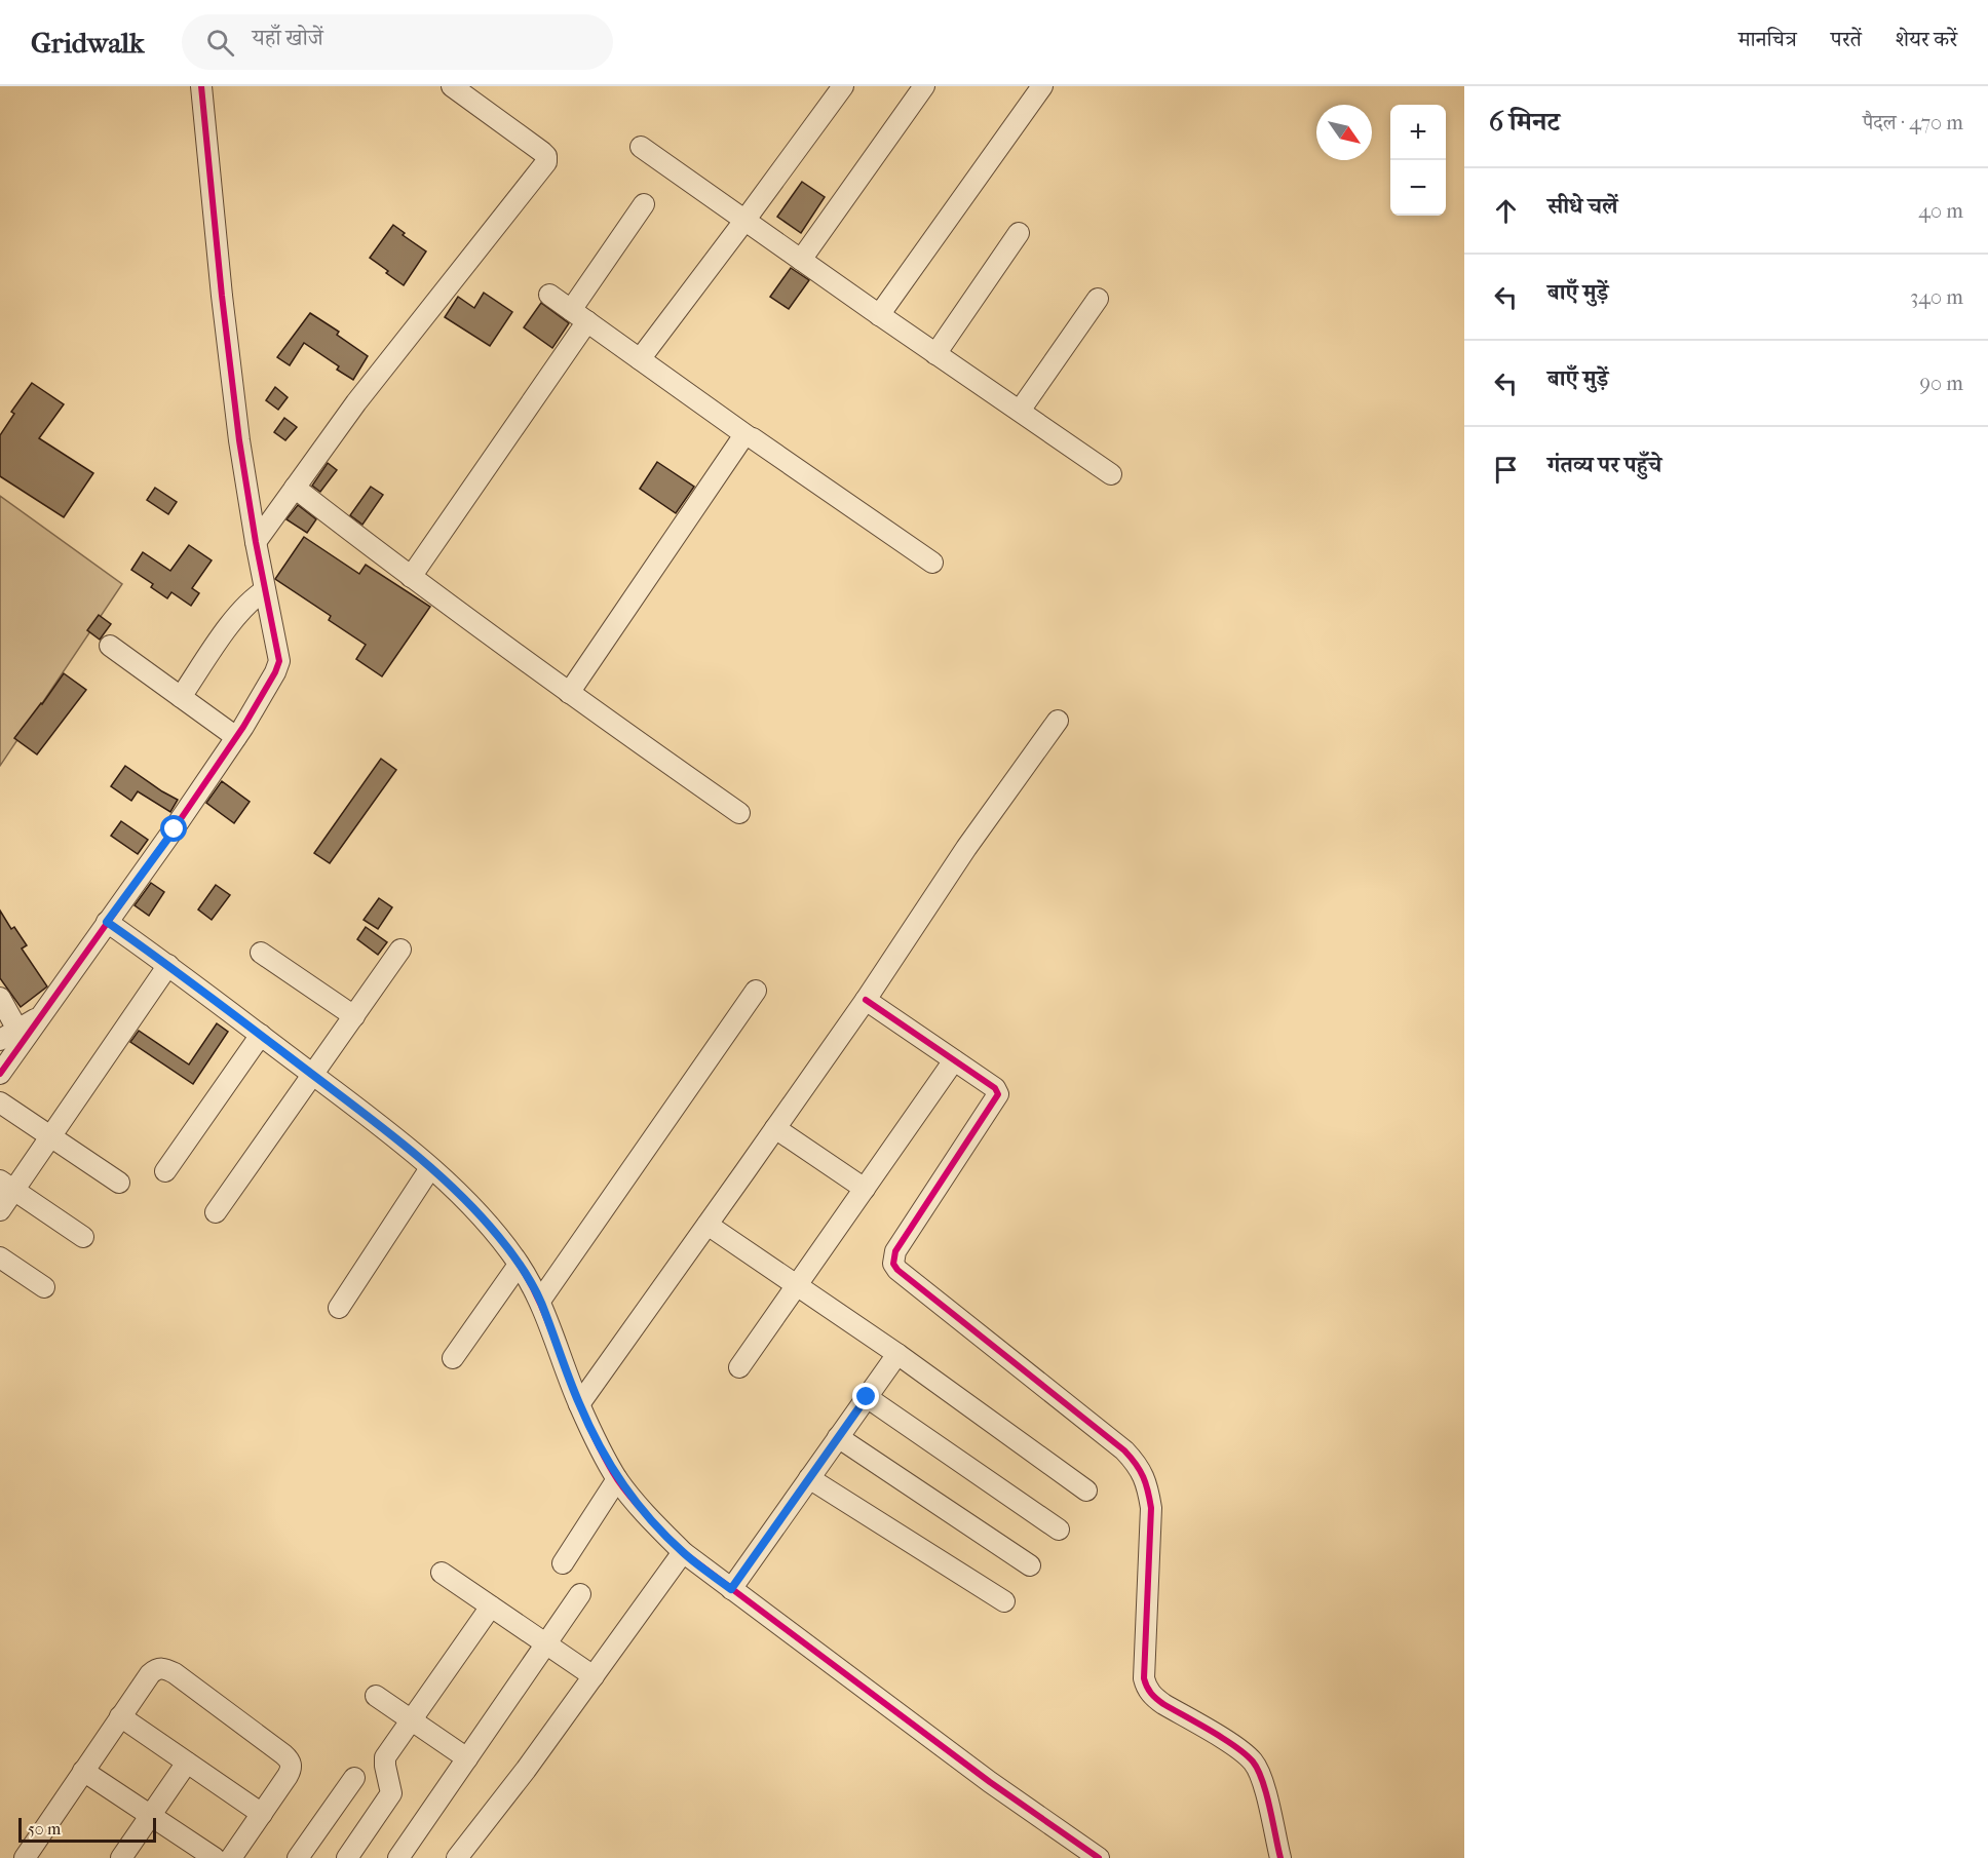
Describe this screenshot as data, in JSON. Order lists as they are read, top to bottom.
{
  "scale_bar": "50 m",
  "north": "bottom right",
  "page": {
    "header": "Gridwalk",
    "search": "यहाँ खोजें",
    "nav": ["मानचित्र", "परतें", "शेयर करें"],
    "heading": ["6 मिनट", "पैदल · 470 m"],
    "map_buttons": ["+", "−"],
    "list": [
      ["सीधे चलें", "40 m"],
      ["बाएँ मुड़ें", "340 m"],
      ["बाएँ मुड़ें", "90 m"],
      "गंतव्य पर पहुँचे"
    ],
    "scale": "50 m"
  }
}
